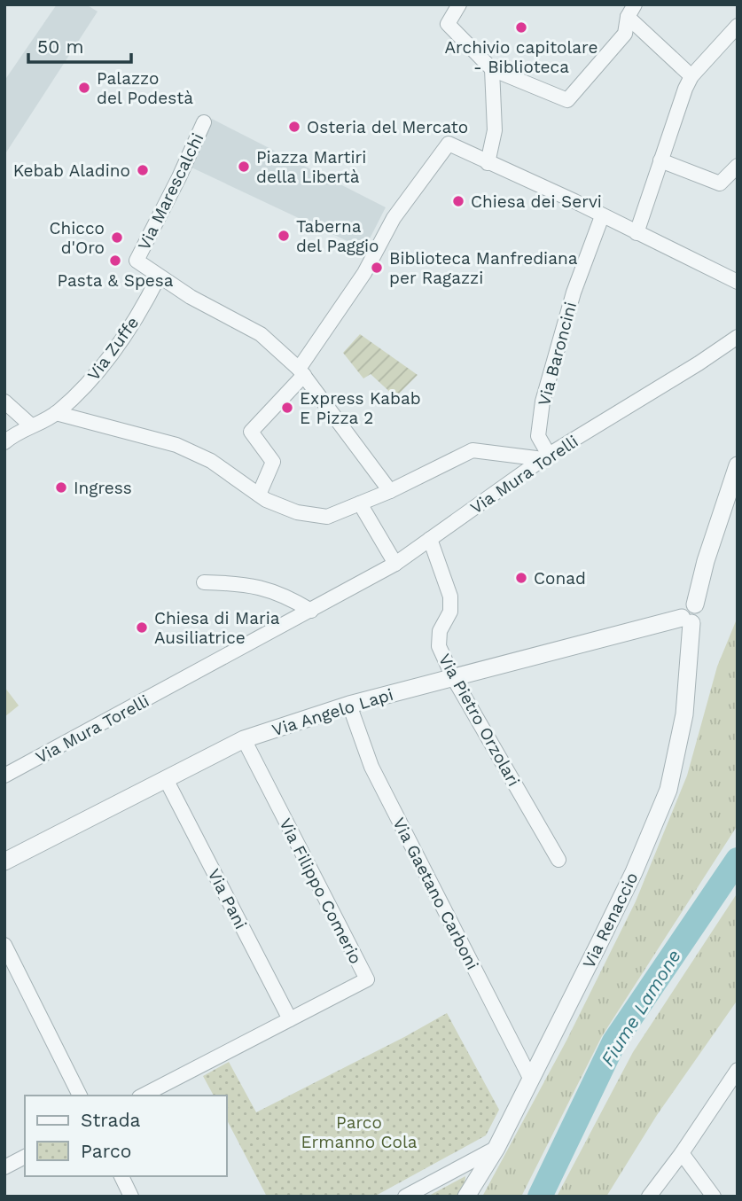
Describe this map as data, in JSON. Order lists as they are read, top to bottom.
{
  "streets": {
    "street": [
      "Via Marescalchi",
      "Via Zuffe",
      "Via Baroncini",
      "Via Mura Torelli",
      "Via Angelo Lapi",
      "Via Pietro Orzolari",
      "Via Filippo Comerio",
      "Via Gaetano Carboni",
      "Via Pani",
      "Via Renaccio"
    ]
  },
  "crossings": [
    ["Via Marescalchi", "Via Zuffe"],
    ["Via Baroncini", "Via Mura Torelli"],
    ["Via Mura Torelli", "Via Pietro Orzolari"],
    ["Via Angelo Lapi", "Via Pietro Orzolari"],
    ["Via Angelo Lapi", "Via Filippo Comerio"],
    ["Via Angelo Lapi", "Via Gaetano Carboni"],
    ["Via Angelo Lapi", "Via Pani"],
    ["Via Angelo Lapi", "Via Renaccio"],
    ["Via Filippo Comerio", "Via Pani"],
    ["Via Gaetano Carboni", "Via Renaccio"]
  ],
  "water": ["Fiume Lamone"],
  "parks": ["Parco Ermanno Cola"],
  "places": [
    "Archivio capitolare - Biblioteca",
    "Palazzo del Podestà",
    "Osteria del Mercato",
    "Piazza Martiri della Libertà",
    "Kebab Aladino",
    "Chiesa dei Servi",
    "Taberna del Paggio",
    "Chicco d'Oro",
    "Pasta & Spesa",
    "Biblioteca Manfrediana per Ragazzi",
    "Express Kabab E Pizza 2",
    "Ingress",
    "Conad",
    "Chiesa di Maria Ausiliatrice"
  ],
  "legend": ["Strada", "Parco"],
  "scale_bar": "50 m"
}
